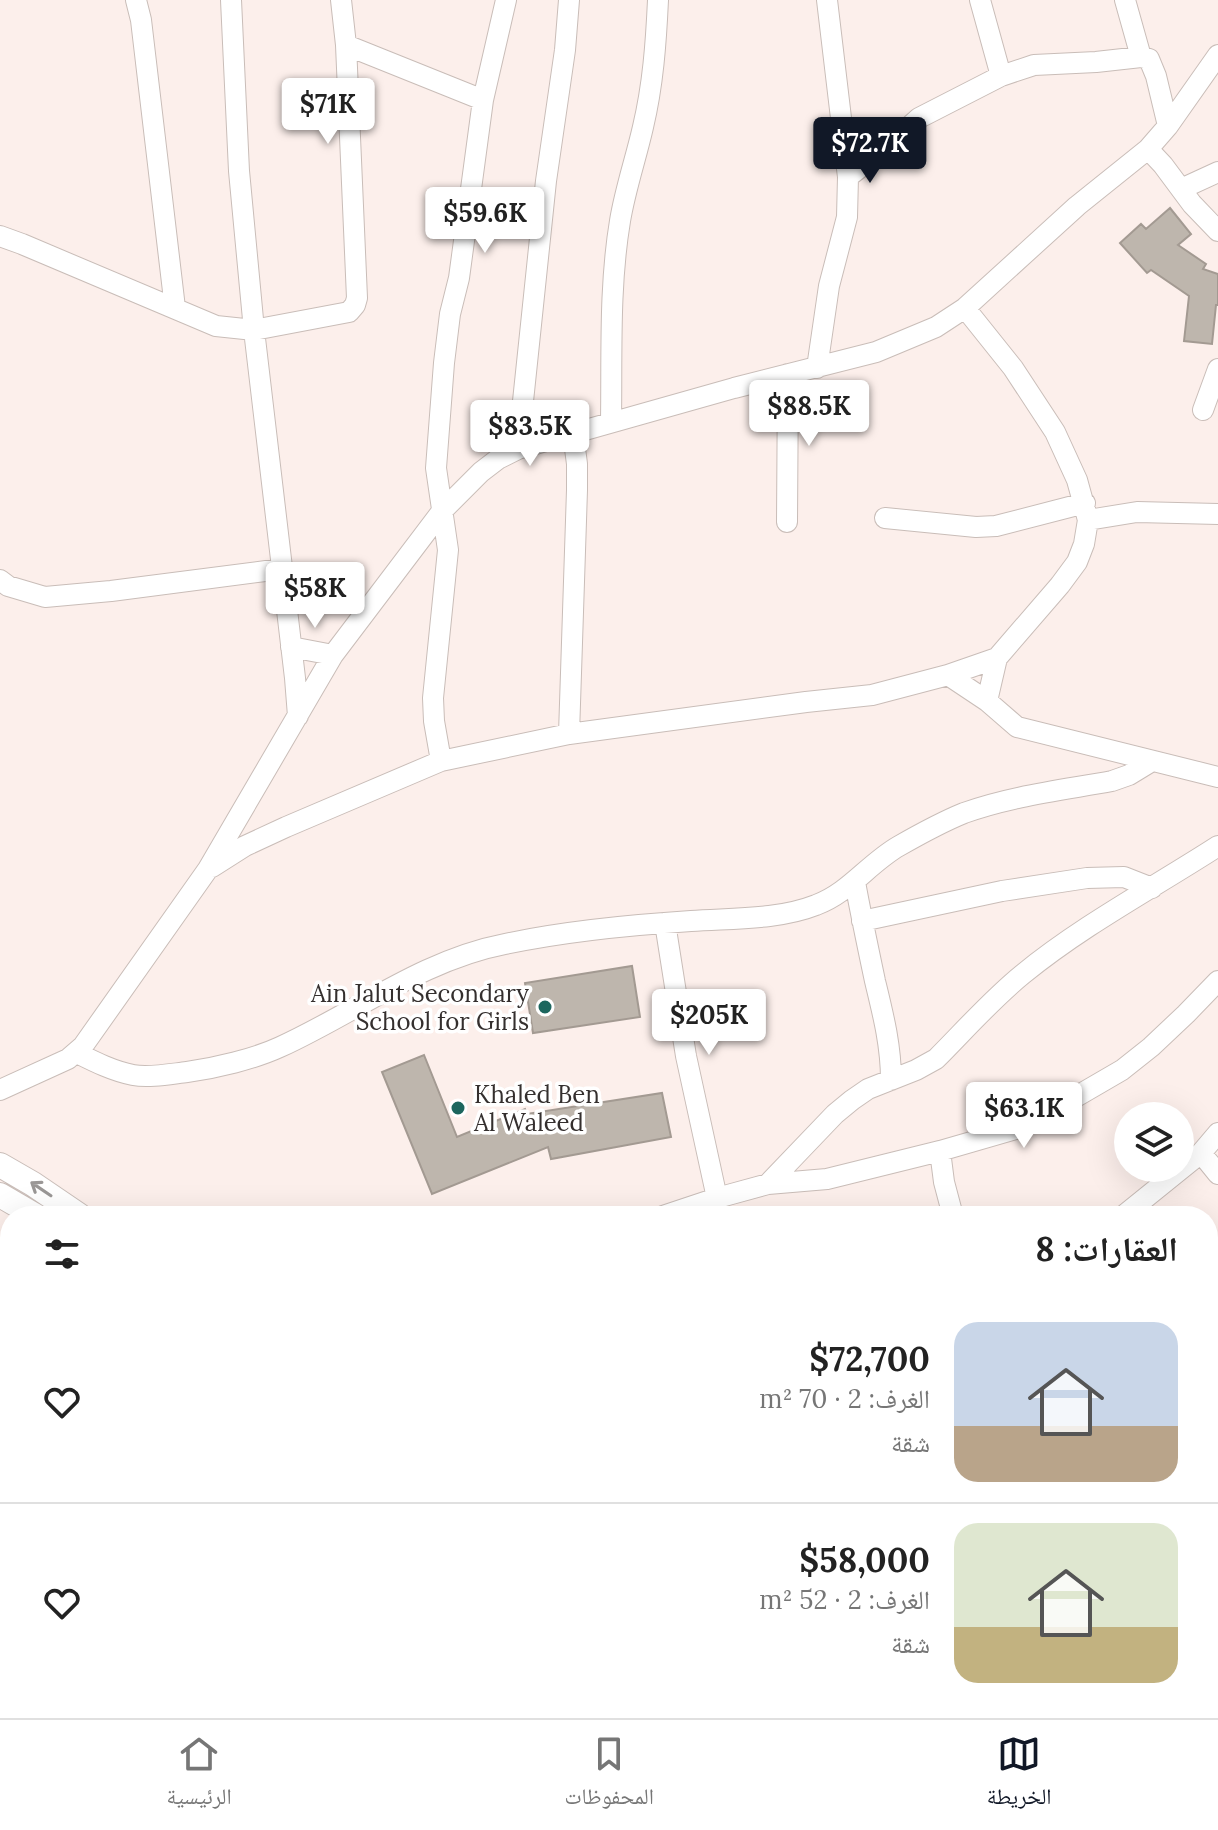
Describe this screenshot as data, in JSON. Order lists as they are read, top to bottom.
{
  "places": ["Ain Jalut Secondary School for Girls", "Khaled Ben Al Waleed"],
  "page": {
    "price": [
      "$71K",
      "$72.7K",
      "$59.6K",
      "$88.5K",
      "$83.5K",
      "$58K",
      "$205K",
      "$63.1K"
    ],
    "heading": "العقارات: 8",
    "list": [
      {
        "name": "$72,700",
        "note": "الغرف: 2 · 70 m² · شقة"
      },
      {
        "name": "$58,000",
        "note": "الغرف: 2 · 52 m² · شقة"
      }
    ],
    "tabs": ["الخريطة", "المحفوظات", "الرئيسية"]
  }
}
